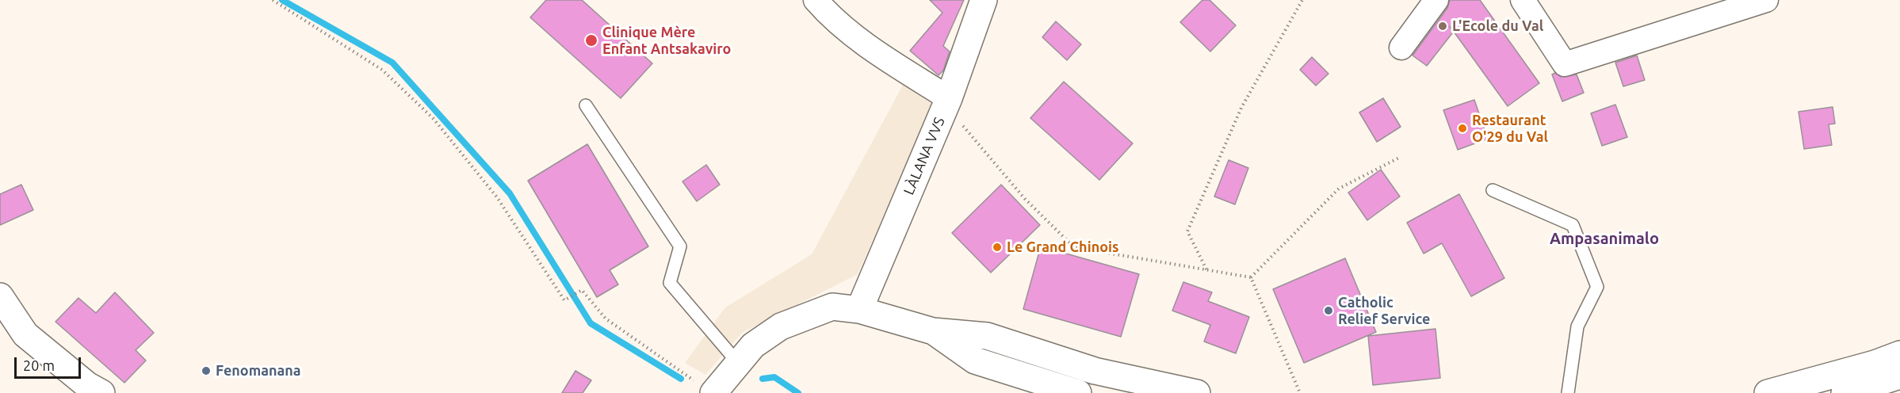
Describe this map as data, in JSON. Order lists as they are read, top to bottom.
{
  "streets": {
    "street": ["LÀLANA VVS"]
  },
  "districts": ["Ampasanimalo"],
  "places": [
    "L'Ecole du Val",
    "Clinique Mère Enfant Antsakaviro",
    "Restaurant O'29 du Val",
    "Le Grand Chinois",
    "Catholic Relief Service",
    "Fenomanana"
  ],
  "scale_bar": "20 m"
}
